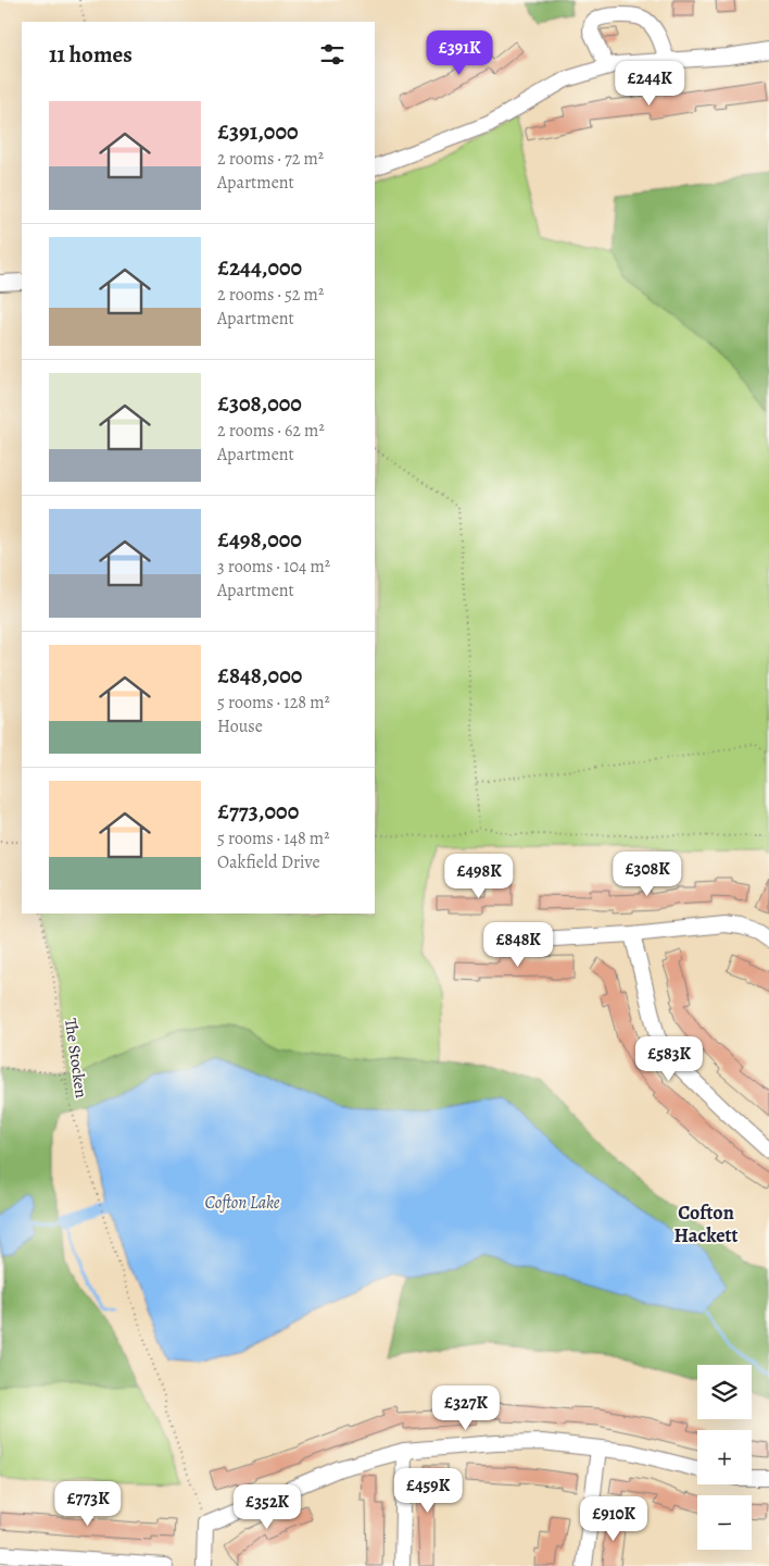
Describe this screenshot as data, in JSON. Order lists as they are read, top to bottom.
{
  "streets": {
    "path": ["The Stocken"]
  },
  "districts": ["Cofton Hackett"],
  "water": ["Cofton Lake"],
  "page": {
    "heading": "11 homes",
    "price": [
      "£391K",
      "£244K",
      "£308K",
      "£498K",
      "£848K",
      "£583K",
      "£327K",
      "£459K",
      "£773K",
      "£352K",
      "£910K"
    ],
    "list": [
      {
        "name": "£391,000",
        "note": "2 rooms · 72 m² · Apartment"
      },
      {
        "name": "£244,000",
        "note": "2 rooms · 52 m² · Apartment"
      },
      {
        "name": "£308,000",
        "note": "2 rooms · 62 m² · Apartment"
      },
      {
        "name": "£498,000",
        "note": "3 rooms · 104 m² · Apartment"
      },
      {
        "name": "£848,000",
        "note": "5 rooms · 128 m² · House"
      },
      {
        "name": "£773,000",
        "note": "5 rooms · 148 m² · Oakfield Drive"
      }
    ],
    "map_buttons": ["+", "−"]
  }
}
